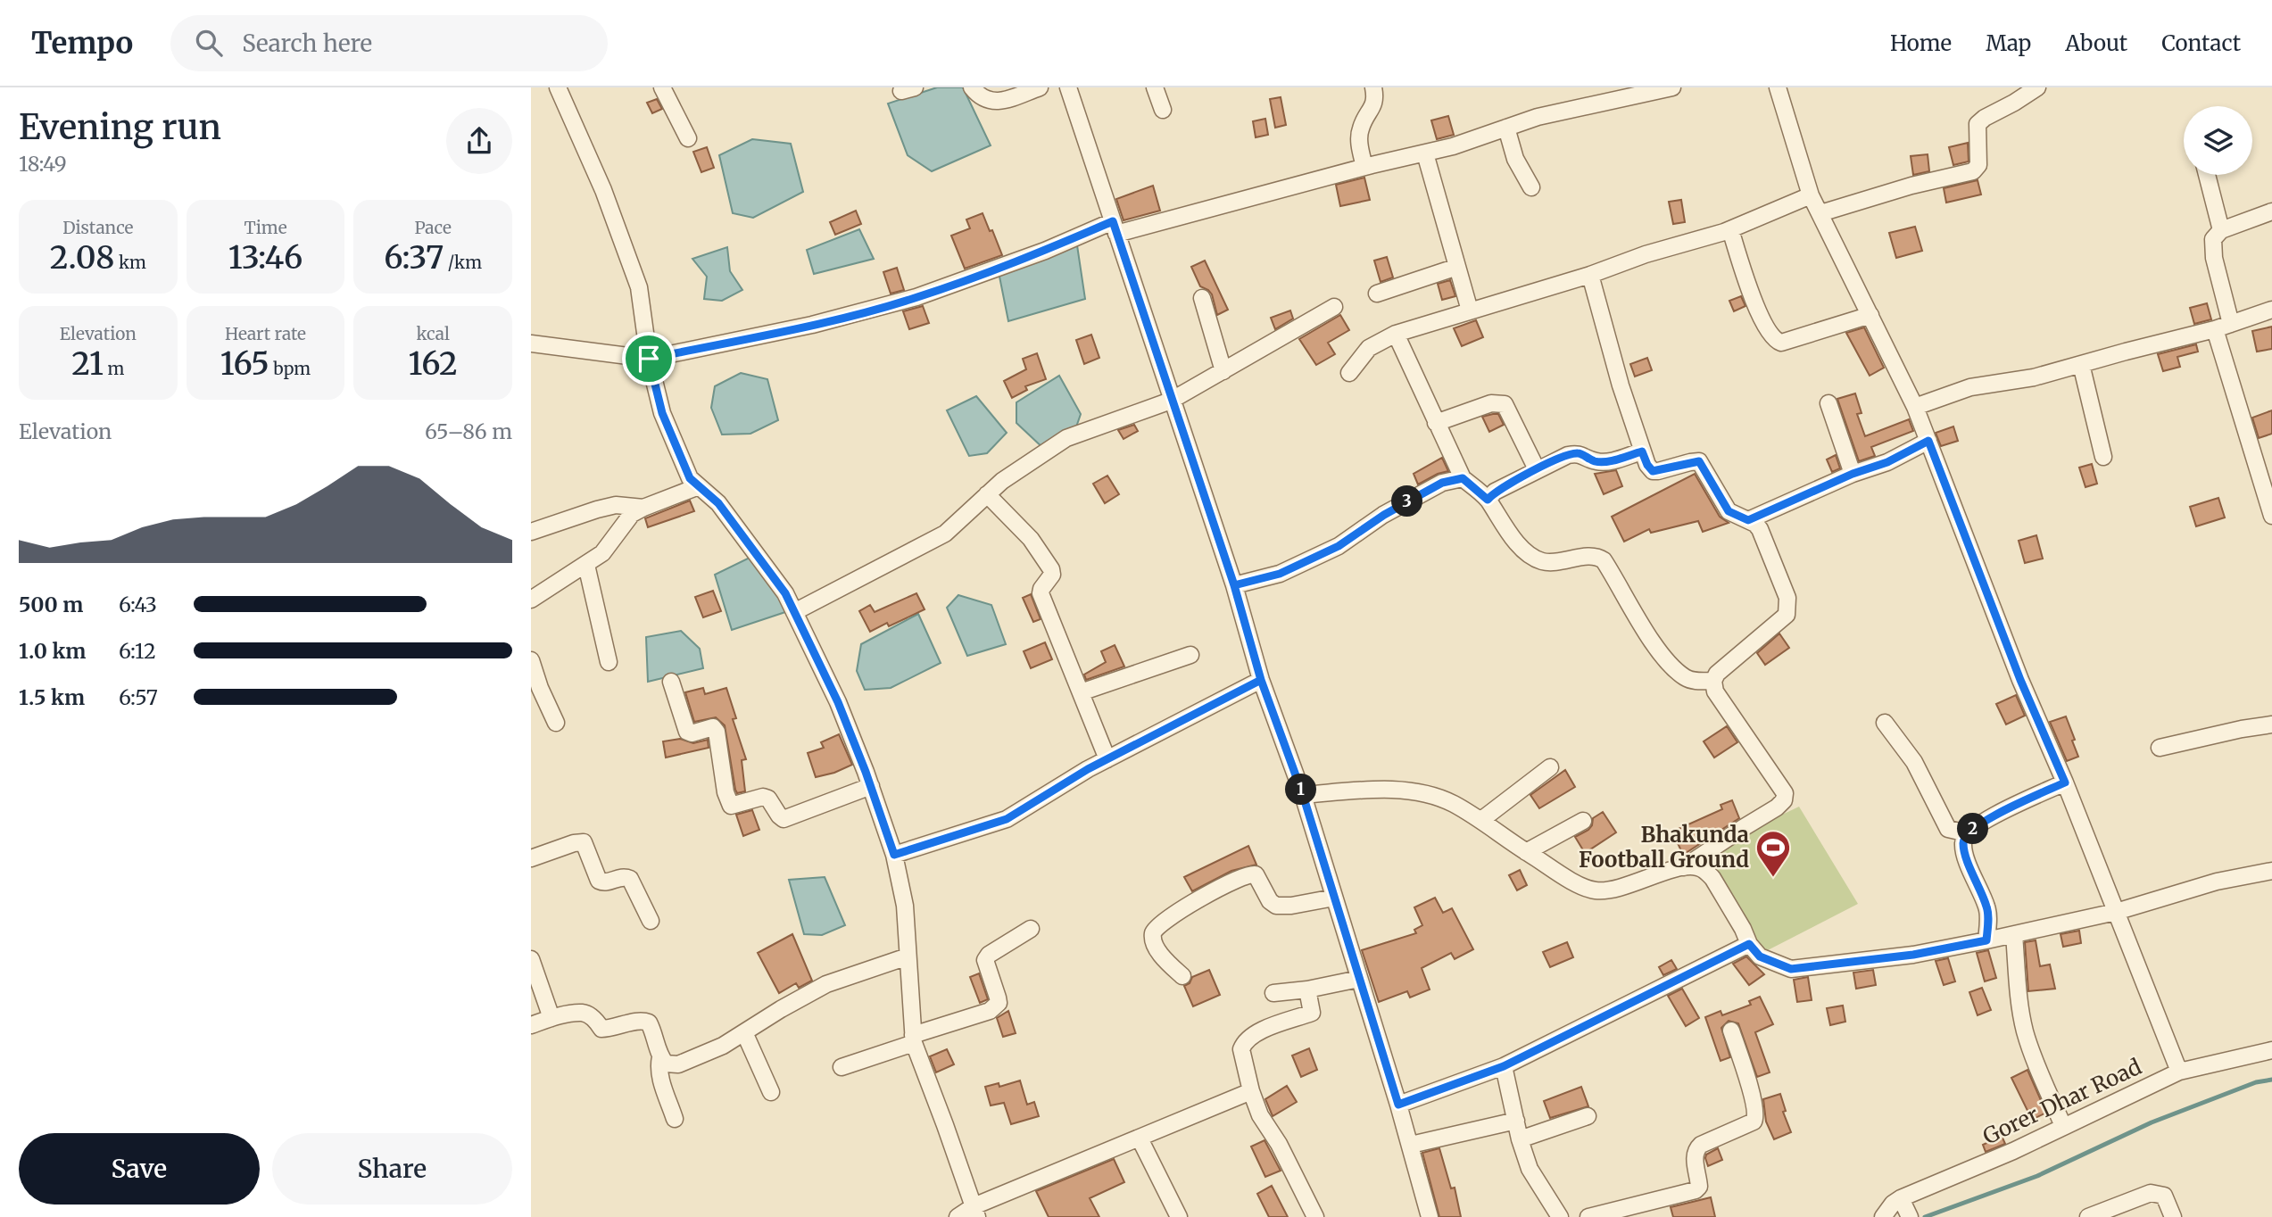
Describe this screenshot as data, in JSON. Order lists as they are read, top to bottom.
{
  "streets": {
    "street": ["Gorer Dhar Road"]
  },
  "places": {
    "sports": ["Bhakunda Football Ground"]
  },
  "page": {
    "header": "Tempo",
    "search": "Search here",
    "nav": [
      "Home",
      "Map",
      "About",
      "Contact"
    ],
    "heading": ["Evening run", "18:49"],
    "stats": [
      ["Distance", "2.08 km"],
      ["Time", "13:46"],
      ["Pace", "6:37 /km"],
      ["Elevation", "21 m"],
      ["Heart rate", "165 bpm"],
      ["kcal", "162"]
    ],
    "chart": ["Elevation", "65–86 m"],
    "pins": ["3", "1", "2"],
    "list": [
      {
        "name": "500 m",
        "note": "6:43"
      },
      {
        "name": "1.0 km",
        "note": "6:12"
      },
      {
        "name": "1.5 km",
        "note": "6:57"
      }
    ],
    "buttons": ["Save", "Share"]
  }
}
